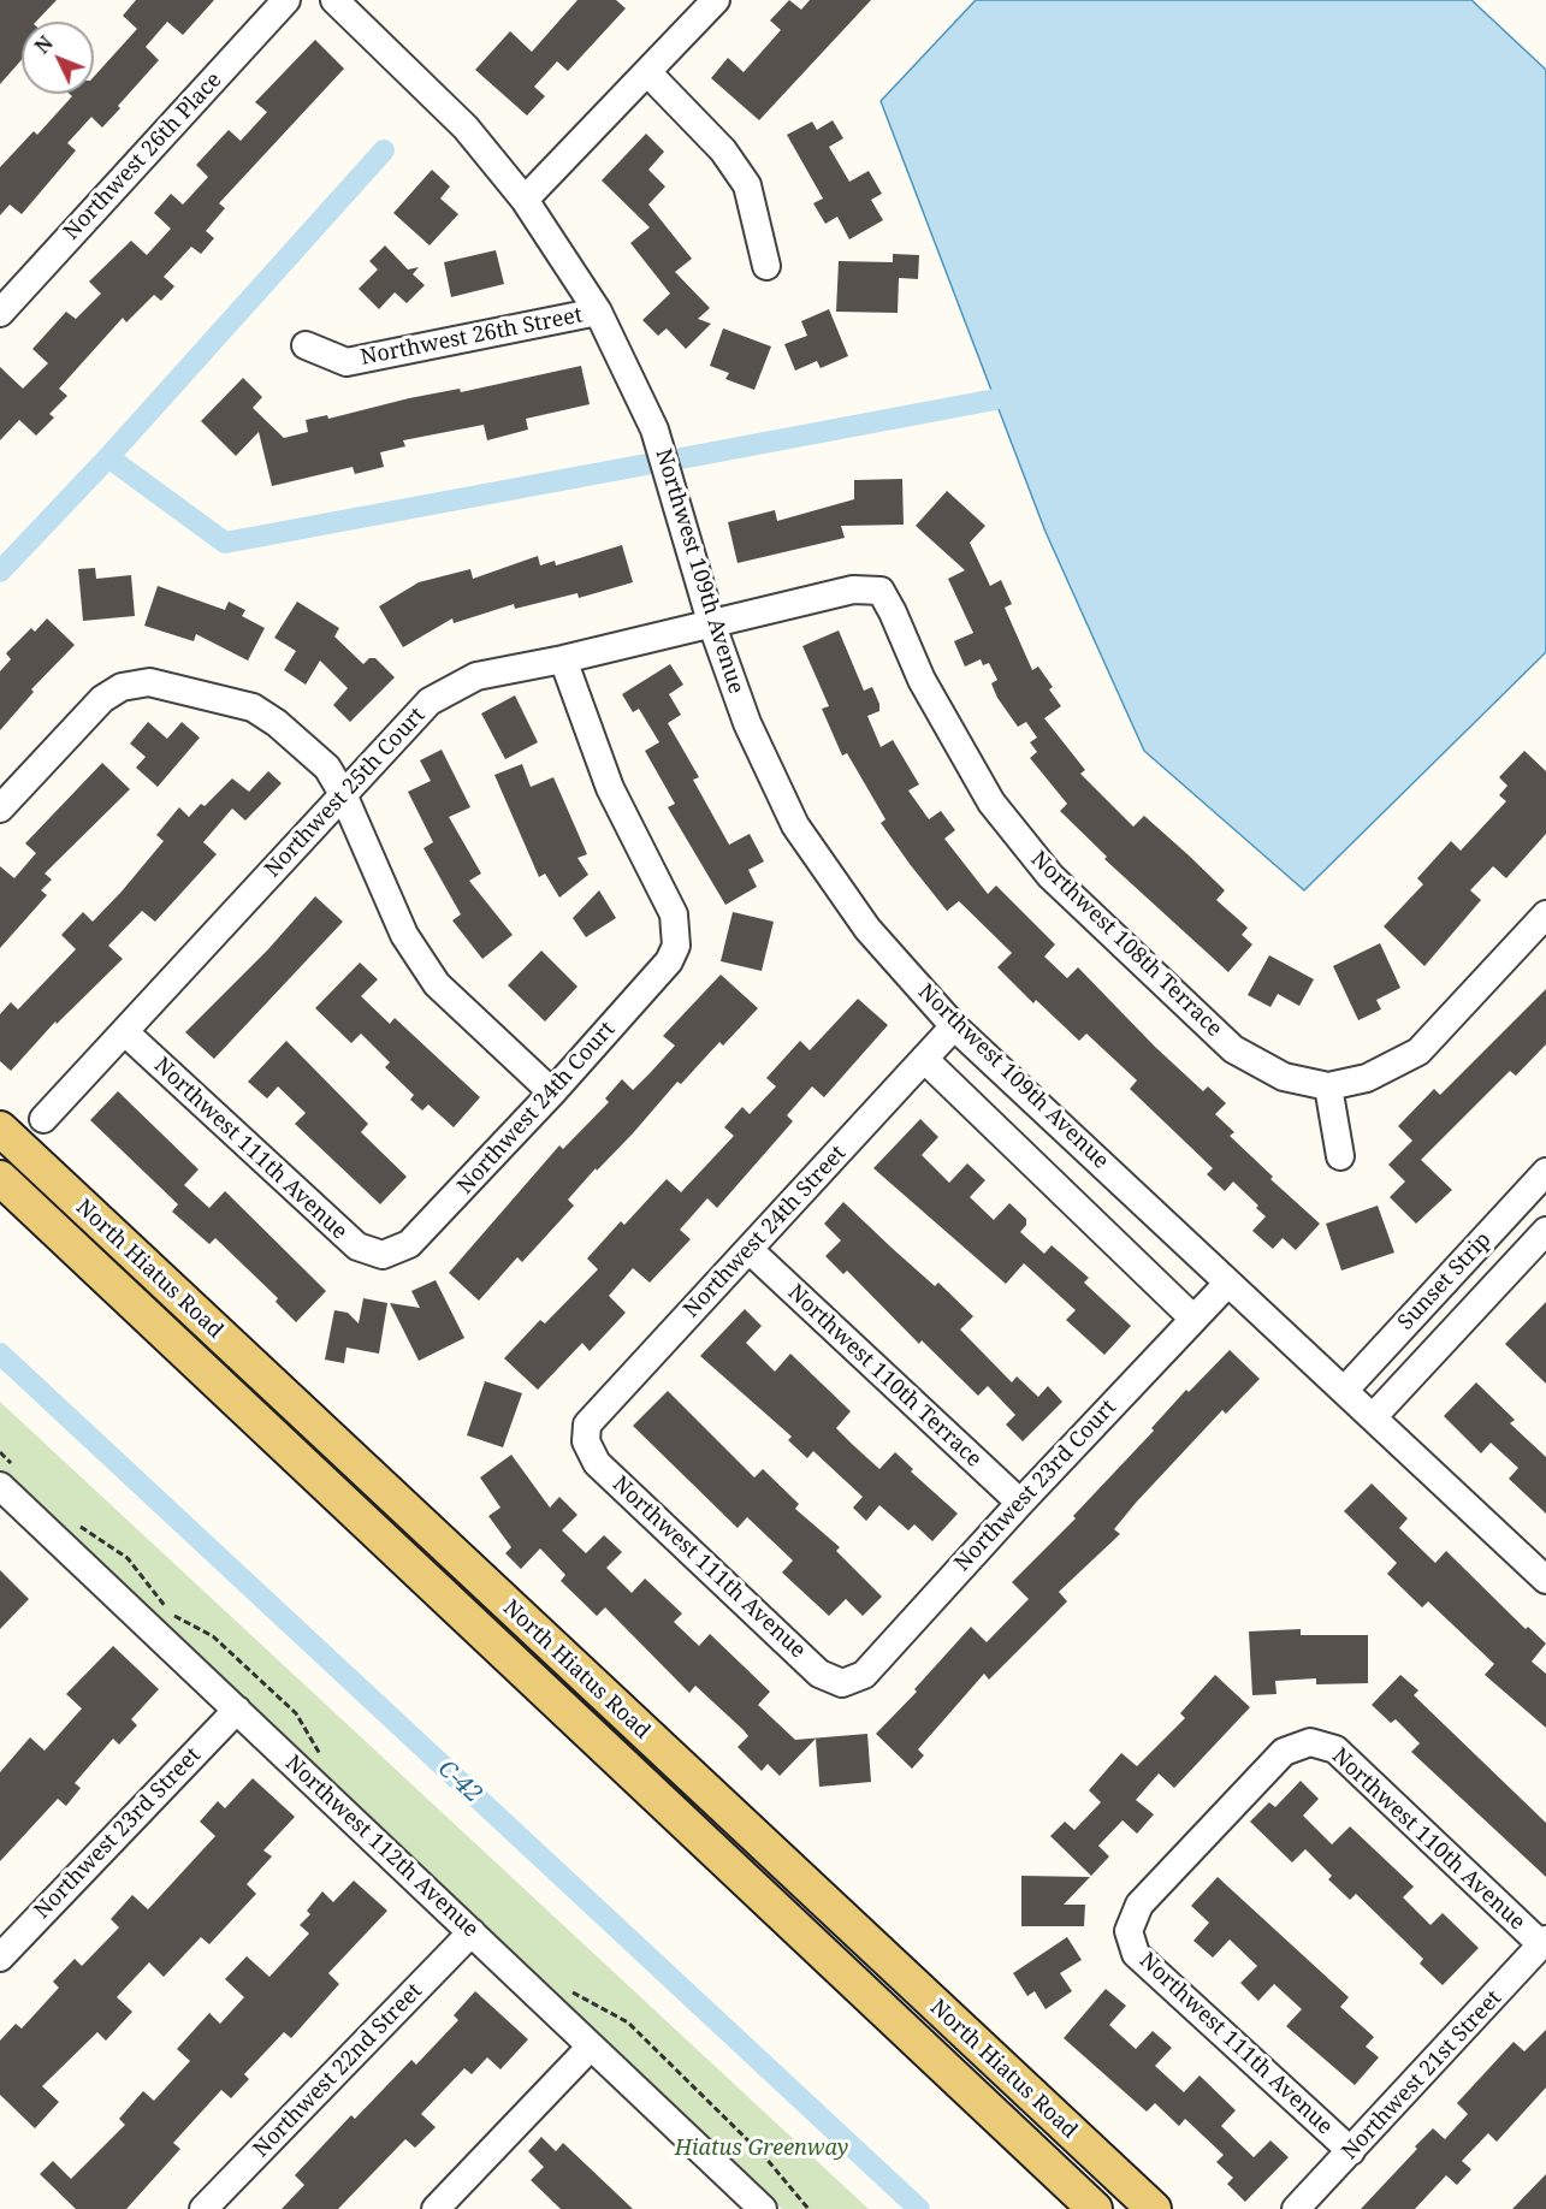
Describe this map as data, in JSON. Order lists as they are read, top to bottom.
{
  "streets": {
    "main road": ["North Hiatus Road"],
    "street": [
      "Northwest 26th Place",
      "Northwest 26th Street",
      "Northwest 109th Avenue",
      "Northwest 25th Court",
      "Northwest 108th Terrace",
      "Northwest 24th Court",
      "Northwest 111th Avenue",
      "Northwest 24th Street",
      "Sunset Strip",
      "Northwest 110th Terrace",
      "Northwest 23rd Court",
      "Northwest 23rd Street",
      "Northwest 110th Avenue",
      "Northwest 112th Avenue",
      "Northwest 22nd Street",
      "Northwest 21st Street"
    ]
  },
  "crossings": [
    ["Northwest 26th Street", "Northwest 109th Avenue"],
    ["Northwest 109th Avenue", "Northwest 25th Court"],
    ["Northwest 109th Avenue", "Northwest 24th Street"],
    ["Northwest 109th Avenue", "Sunset Strip"],
    ["Northwest 109th Avenue", "Northwest 23rd Court"],
    ["Northwest 25th Court", "Northwest 108th Terrace"],
    ["Northwest 25th Court", "Northwest 24th Court"],
    ["Northwest 25th Court", "Northwest 111th Avenue"],
    ["Northwest 24th Court", "Northwest 111th Avenue"],
    ["Northwest 111th Avenue", "Northwest 24th Street"],
    ["Northwest 111th Avenue", "Northwest 23rd Court"],
    ["Northwest 111th Avenue", "Northwest 110th Avenue"],
    ["Northwest 111th Avenue", "Northwest 21st Street"],
    ["Northwest 24th Street", "Northwest 110th Terrace"],
    ["Northwest 110th Terrace", "Northwest 23rd Court"],
    ["Northwest 23rd Street", "Northwest 112th Avenue"],
    ["Northwest 110th Avenue", "Northwest 21st Street"],
    ["Northwest 112th Avenue", "Northwest 22nd Street"]
  ],
  "water": ["C-42"],
  "parks": ["Hiatus Greenway"],
  "north": "top left"
}
